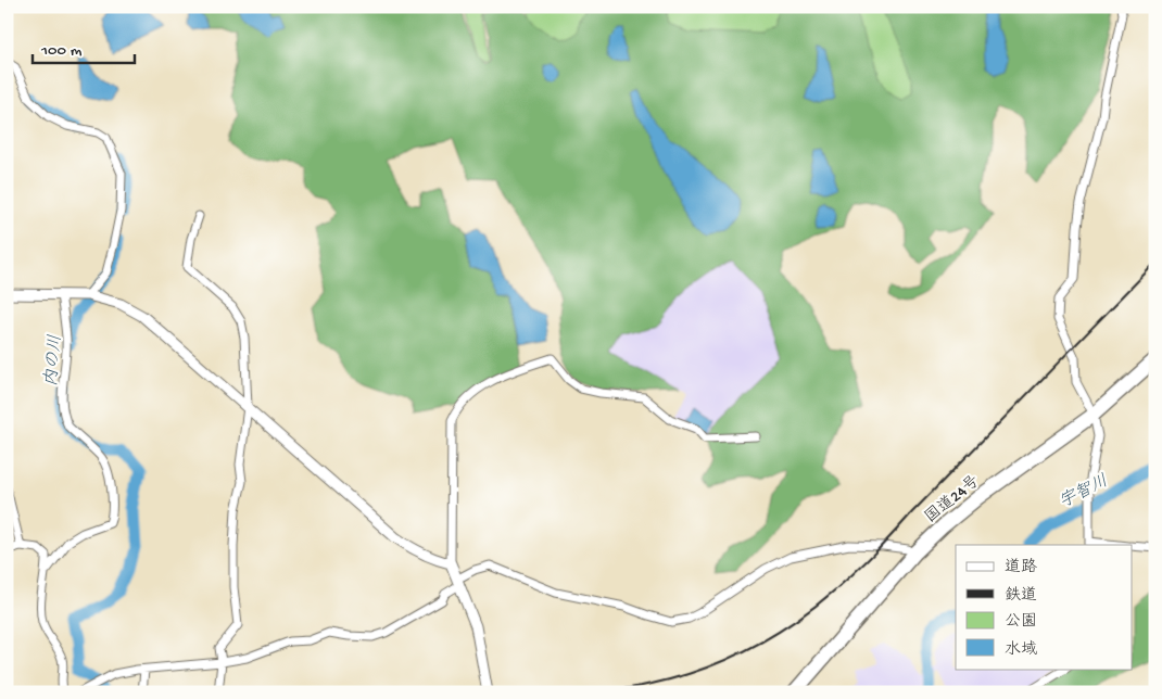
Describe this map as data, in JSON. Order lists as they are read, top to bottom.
{
  "streets": {
    "highway": ["国道24号"]
  },
  "water": ["内の川", "宇智川"],
  "legend": [
    "道路",
    "鉄道",
    "公園",
    "水域"
  ],
  "scale_bar": "100 m"
}
